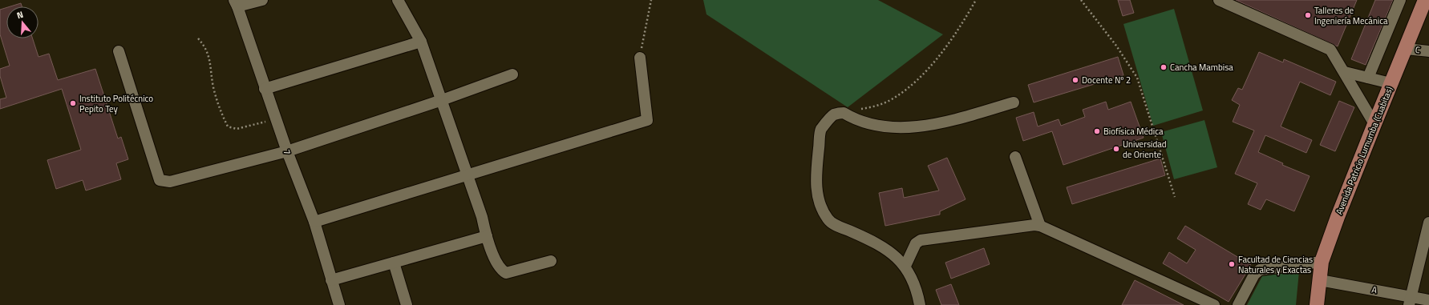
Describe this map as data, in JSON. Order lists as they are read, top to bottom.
{
  "streets": {
    "main road": ["Avenida Patricio Lumumba (Cuabitas)"],
    "street": ["C", "7", "A"]
  },
  "crossings": [
    ["C", "Avenida Patricio Lumumba (Cuabitas)"],
    ["Avenida Patricio Lumumba (Cuabitas)", "A"]
  ],
  "places": [
    "Talleres de Ingeniería Mecánica",
    "Cancha Mambisa",
    "Docente Nº 2",
    "Instituto Politécnico Pepito Tey",
    "Biofísica Médica",
    "Universidad de Oriente",
    "Facultad de Ciencias Naturales y Exactas"
  ],
  "north": "top"
}
